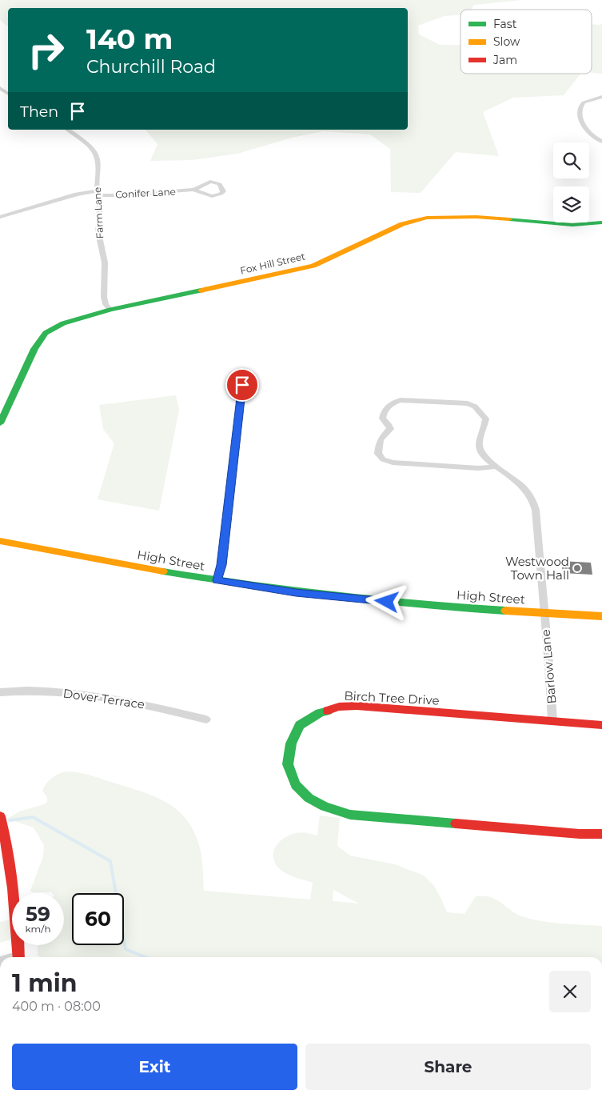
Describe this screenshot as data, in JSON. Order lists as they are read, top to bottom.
{
  "streets": {
    "street": [
      "Conifer Lane",
      "Farm Lane",
      "Fox Hill Street",
      "High Street",
      "Barlow Lane",
      "Birch Tree Drive",
      "Dover Terrace"
    ]
  },
  "crossings": [
    ["Conifer Lane", "Farm Lane"],
    ["Farm Lane", "Fox Hill Street"],
    ["High Street", "Barlow Lane"],
    ["Barlow Lane", "Birch Tree Drive"]
  ],
  "places": ["Westwood Town Hall"],
  "legend": ["Fast", "Slow", "Jam"],
  "page": {
    "turn": ["140 m", "Churchill Road"],
    "then": "Then",
    "speed": "59 km/h",
    "limit": "60",
    "heading": ["1 min", "400 m · 08:00"],
    "buttons": ["Exit", "Share"]
  }
}
